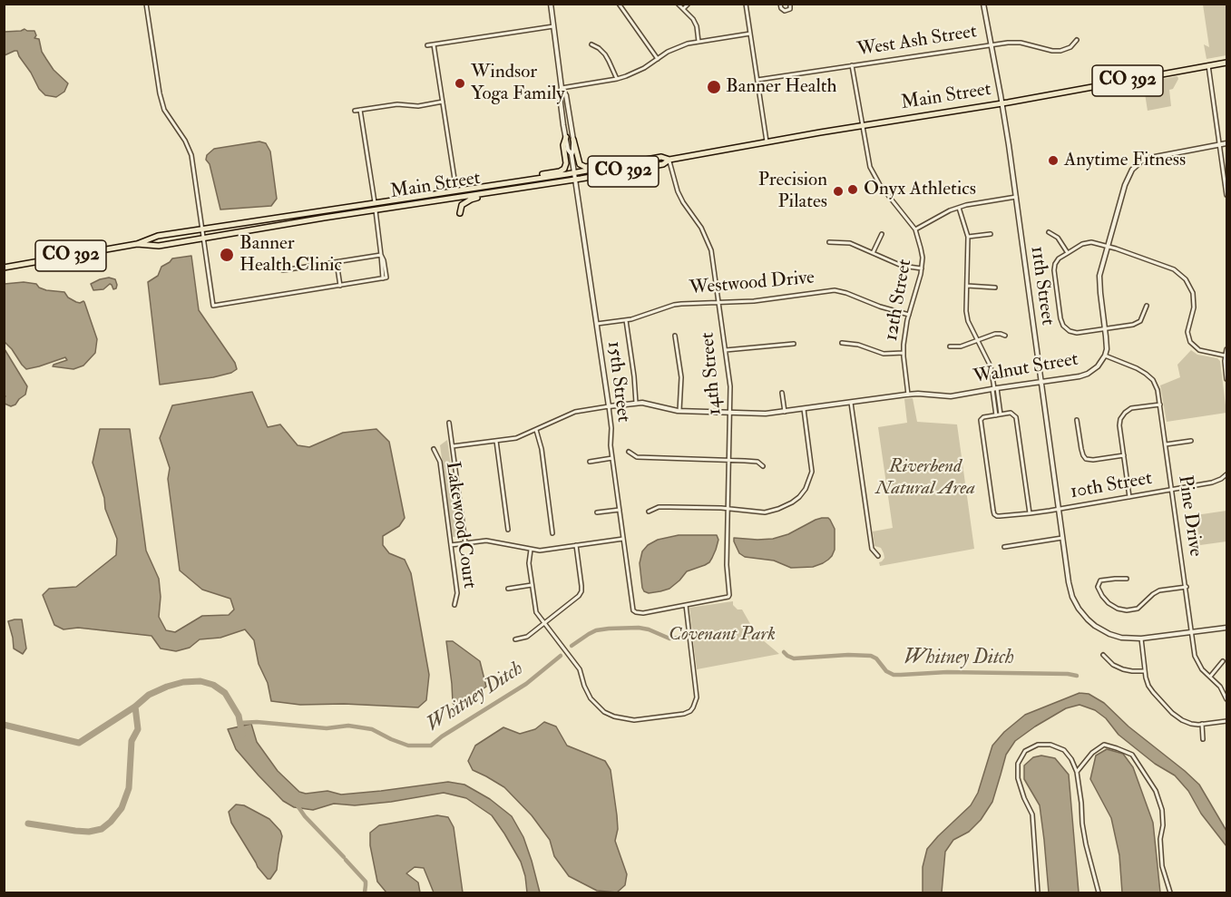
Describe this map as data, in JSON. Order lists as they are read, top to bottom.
{
  "streets": {
    "main road": ["CO 392", "Main Street"],
    "street": [
      "West Ash Street",
      "Westwood Drive",
      "11th Street",
      "12th Street",
      "Walnut Street",
      "14th Street",
      "15th Street",
      "10th Street",
      "Pine Drive",
      "Lakewood Court"
    ]
  },
  "crossings": [
    ["West Ash Street", "11th Street"],
    ["West Ash Street", "12th Street"],
    ["CO 392", "Main Street"],
    ["Main Street", "11th Street"],
    ["Main Street", "12th Street"],
    ["Main Street", "14th Street"],
    ["Main Street", "15th Street"],
    ["Westwood Drive", "12th Street"],
    ["Westwood Drive", "14th Street"],
    ["Westwood Drive", "15th Street"],
    ["11th Street", "Walnut Street"],
    ["11th Street", "10th Street"],
    ["11th Street", "Pine Drive"],
    ["12th Street", "Walnut Street"],
    ["Walnut Street", "14th Street"],
    ["Walnut Street", "15th Street"],
    ["Walnut Street", "Pine Drive"],
    ["14th Street", "15th Street"],
    ["10th Street", "Pine Drive"]
  ],
  "water": ["Whitney Ditch"],
  "parks": ["Riverbend Natural Area", "Covenant Park"],
  "places": [
    "Windsor Yoga Family",
    "Banner Health",
    "Anytime Fitness",
    "Onyx Athletics",
    "Precision Pilates",
    "Banner Health Clinic"
  ]
}
